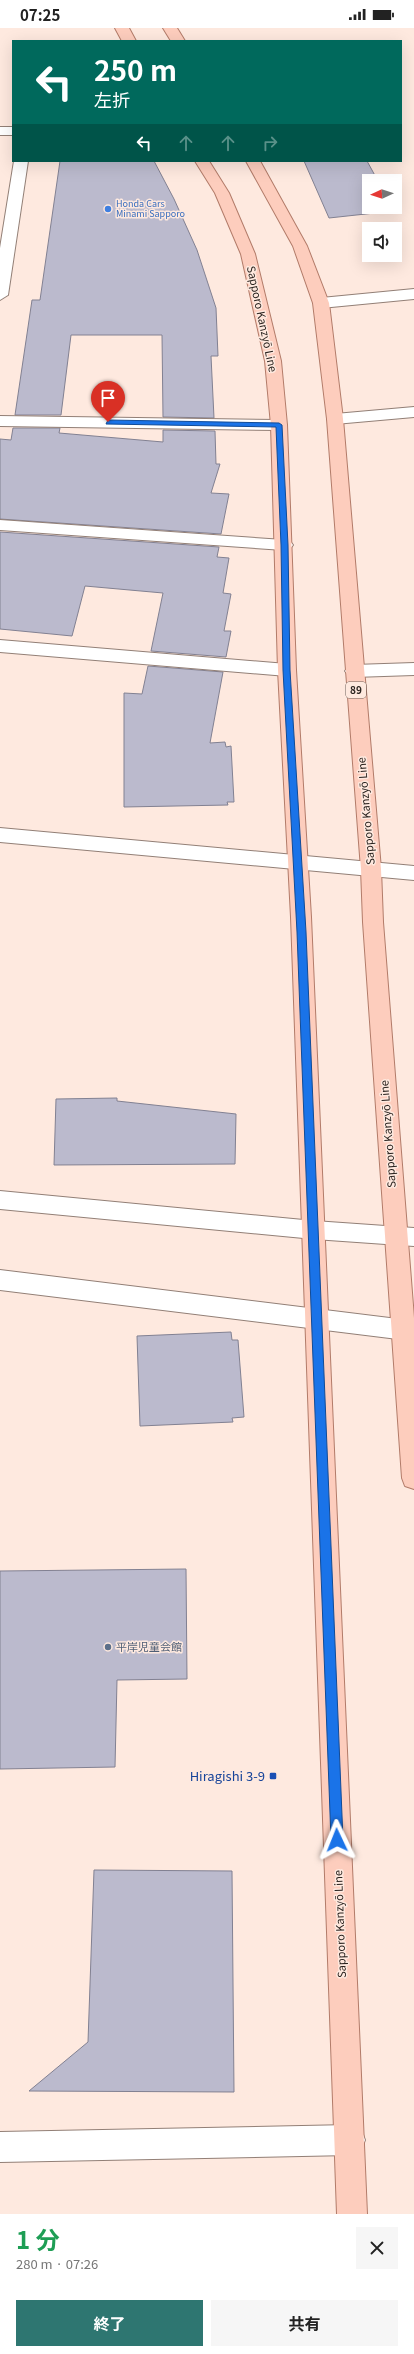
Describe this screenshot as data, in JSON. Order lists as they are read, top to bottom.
{
  "streets": {
    "main road": ["Sapporo Kanzyō Line", "89"]
  },
  "places": {
    "other": ["Honda Cars Minami Sapporo", "平岸児童会館"],
    "transit": ["Hiragishi 3-9"]
  },
  "north": "left",
  "page": {
    "status": "07:25",
    "turn": ["250 m", "左折"],
    "heading": ["1 分", "280 m · 07:26"],
    "buttons": ["終了", "共有"]
  }
}
